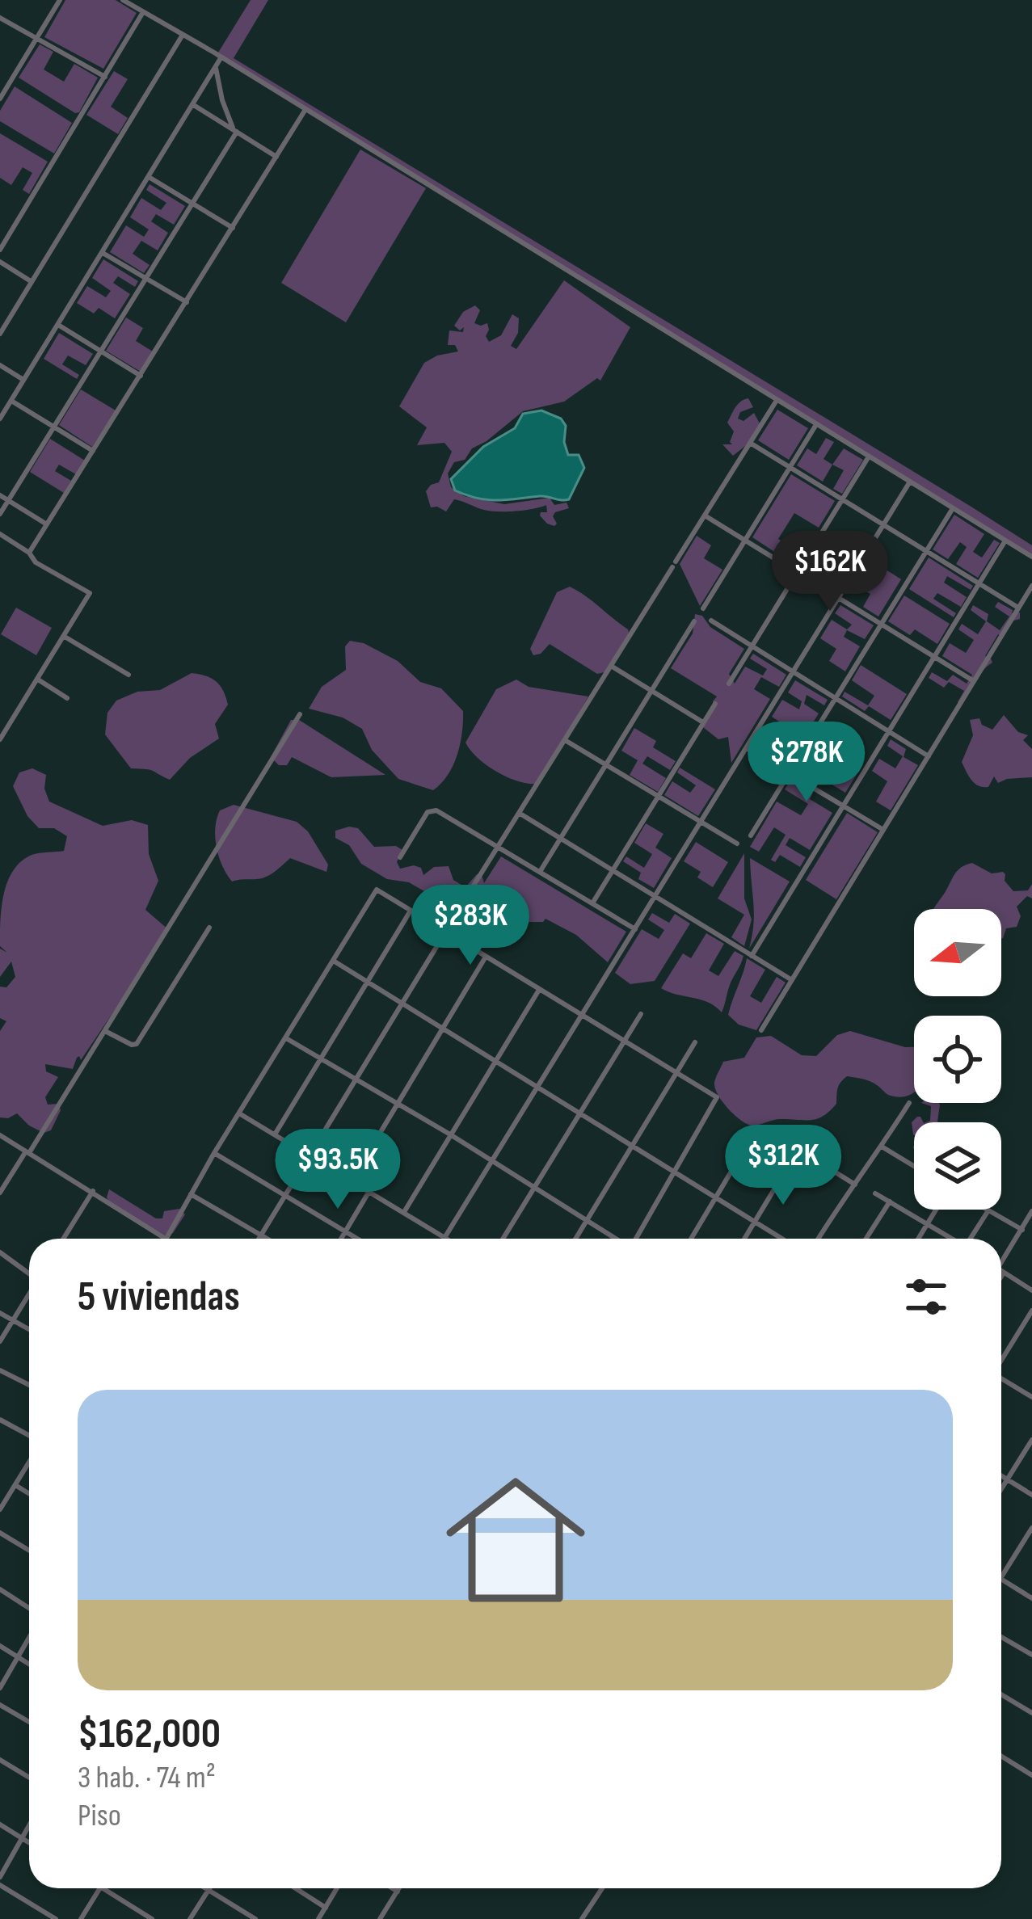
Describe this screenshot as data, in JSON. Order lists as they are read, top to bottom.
{
  "north": "left",
  "page": {
    "price": [
      "$162K",
      "$278K",
      "$283K",
      "$312K",
      "$93.5K"
    ],
    "heading": "5 viviendas",
    "list": [
      {
        "name": "$162,000",
        "note": "3 hab. · 74 m² · Piso"
      }
    ]
  }
}
